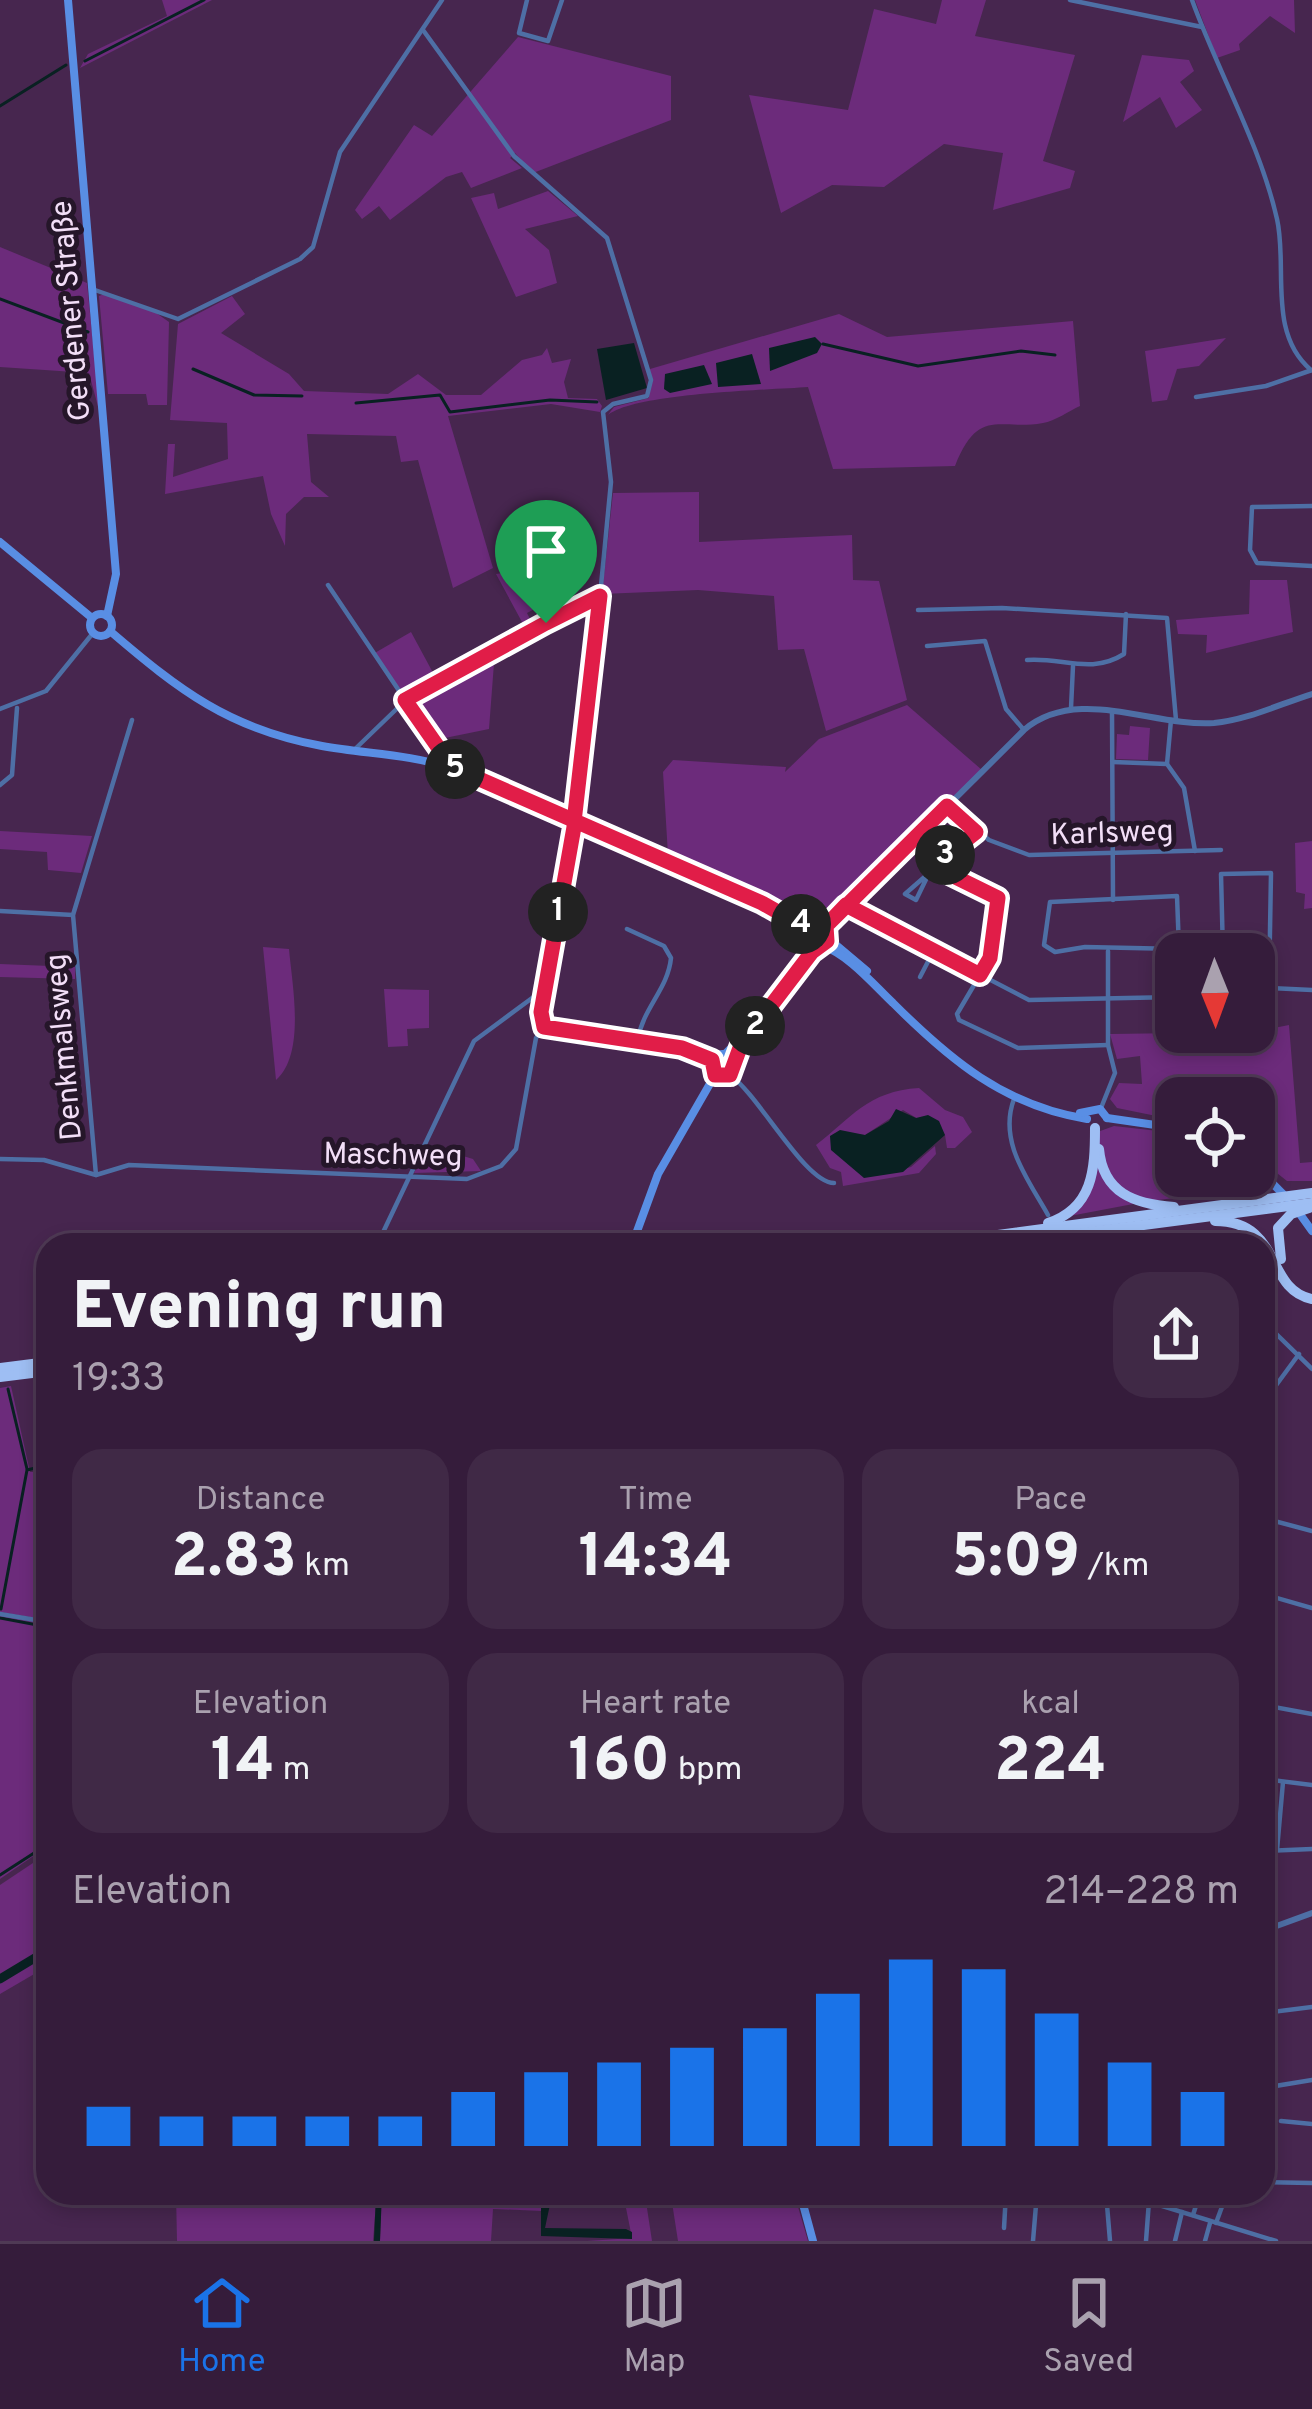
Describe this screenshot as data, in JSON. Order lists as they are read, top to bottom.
{
  "streets": {
    "main road": ["Gerdener Straße"],
    "street": ["Karlsweg", "Denkmalsweg", "Maschweg"]
  },
  "crossings": [
    ["Denkmalsweg", "Maschweg"]
  ],
  "north": "bottom",
  "page": {
    "pins": [
      "5",
      "3",
      "1",
      "4",
      "2"
    ],
    "heading": ["Evening run", "19:33"],
    "stats": [
      ["Distance", "2.83 km"],
      ["Time", "14:34"],
      ["Pace", "5:09 /km"],
      ["Elevation", "14 m"],
      ["Heart rate", "160 bpm"],
      ["kcal", "224"]
    ],
    "chart": ["Elevation", "214–228 m"],
    "tabs": ["Home", "Map", "Saved"]
  }
}
